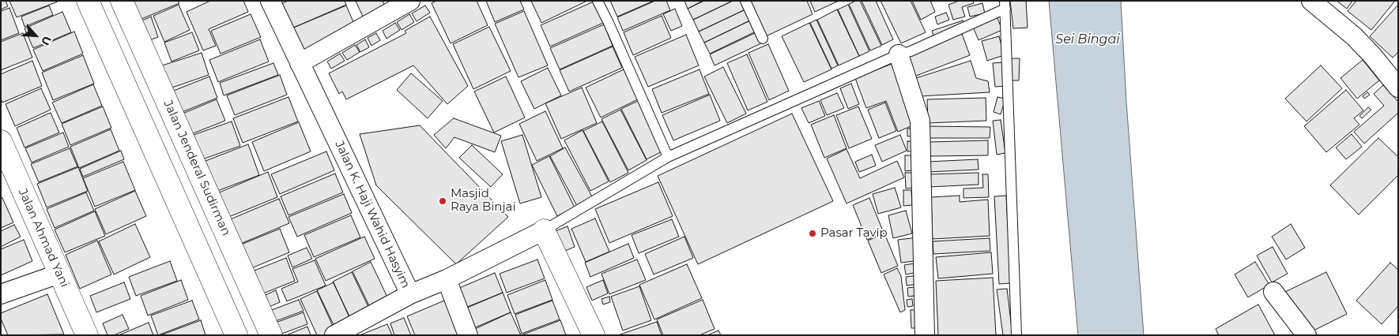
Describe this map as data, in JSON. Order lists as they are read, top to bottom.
{
  "streets": {
    "main road": ["Jalan Jenderal Sudirman", "Jalan Ahmad Yani"],
    "street": ["Jalan K. Haji Wahid Hasyim"]
  },
  "water": ["Sei Bingai"],
  "places": ["Masjid Raya Binjai", "Pasar Tavip"],
  "north": "bottom right"
}
